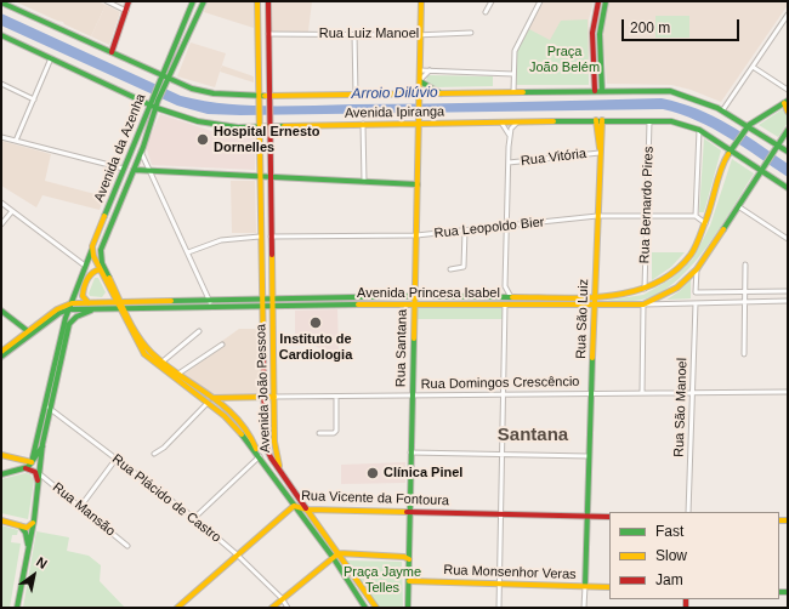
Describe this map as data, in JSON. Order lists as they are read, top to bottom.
{
  "streets": {
    "main road": [
      "Avenida Ipiranga",
      "Avenida da Azenha",
      "Avenida Princesa Isabel",
      "Rua São Luiz",
      "Rua Santana",
      "Rua Domingos Crescêncio",
      "Avenida João Pessoa",
      "Rua Vicente da Fontoura",
      "Rua Monsenhor Veras"
    ],
    "street": [
      "Rua Luiz Manoel",
      "Rua Vitória",
      "Rua Bernardo Pires",
      "Rua Leopoldo Bier",
      "Rua São Manoel",
      "Rua Plácido de Castro",
      "Rua Mansão"
    ]
  },
  "crossings": [
    ["Rua Luiz Manoel", "Rua Santana"],
    ["Rua Luiz Manoel", "Avenida João Pessoa"],
    ["Avenida Ipiranga", "Avenida da Azenha"],
    ["Avenida Ipiranga", "Rua Bernardo Pires"],
    ["Avenida Ipiranga", "Rua São Luiz"],
    ["Avenida Ipiranga", "Rua Santana"],
    ["Avenida Ipiranga", "Avenida João Pessoa"],
    ["Avenida da Azenha", "Avenida Princesa Isabel"],
    ["Avenida da Azenha", "Rua Plácido de Castro"],
    ["Rua Vitória", "Rua São Luiz"],
    ["Rua Bernardo Pires", "Rua Leopoldo Bier"],
    ["Rua Bernardo Pires", "Avenida Princesa Isabel"],
    ["Rua Leopoldo Bier", "Rua São Luiz"],
    ["Rua Leopoldo Bier", "Rua Santana"],
    ["Rua Leopoldo Bier", "Avenida João Pessoa"],
    ["Avenida Princesa Isabel", "Rua São Luiz"],
    ["Avenida Princesa Isabel", "Rua Santana"],
    ["Avenida Princesa Isabel", "Avenida João Pessoa"],
    ["Avenida Princesa Isabel", "Rua São Manoel"],
    ["Rua São Luiz", "Rua Domingos Crescêncio"],
    ["Rua São Luiz", "Rua Vicente da Fontoura"],
    ["Rua São Luiz", "Rua Monsenhor Veras"],
    ["Rua Santana", "Rua Domingos Crescêncio"],
    ["Rua Santana", "Rua Vicente da Fontoura"],
    ["Rua Santana", "Rua Monsenhor Veras"],
    ["Rua Domingos Crescêncio", "Avenida João Pessoa"],
    ["Rua Domingos Crescêncio", "Rua São Manoel"],
    ["Rua Plácido de Castro", "Rua Vicente da Fontoura"]
  ],
  "districts": ["Santana"],
  "water": ["Arroio Dilúvio"],
  "parks": ["Praça João Belém", "Praça Jayme Telles"],
  "places": ["Hospital Ernesto Dornelles", "Instituto de Cardiologia", "Clínica Pinel"],
  "legend": ["Fast", "Slow", "Jam"],
  "scale_bar": "200 m",
  "north": "top right"
}
